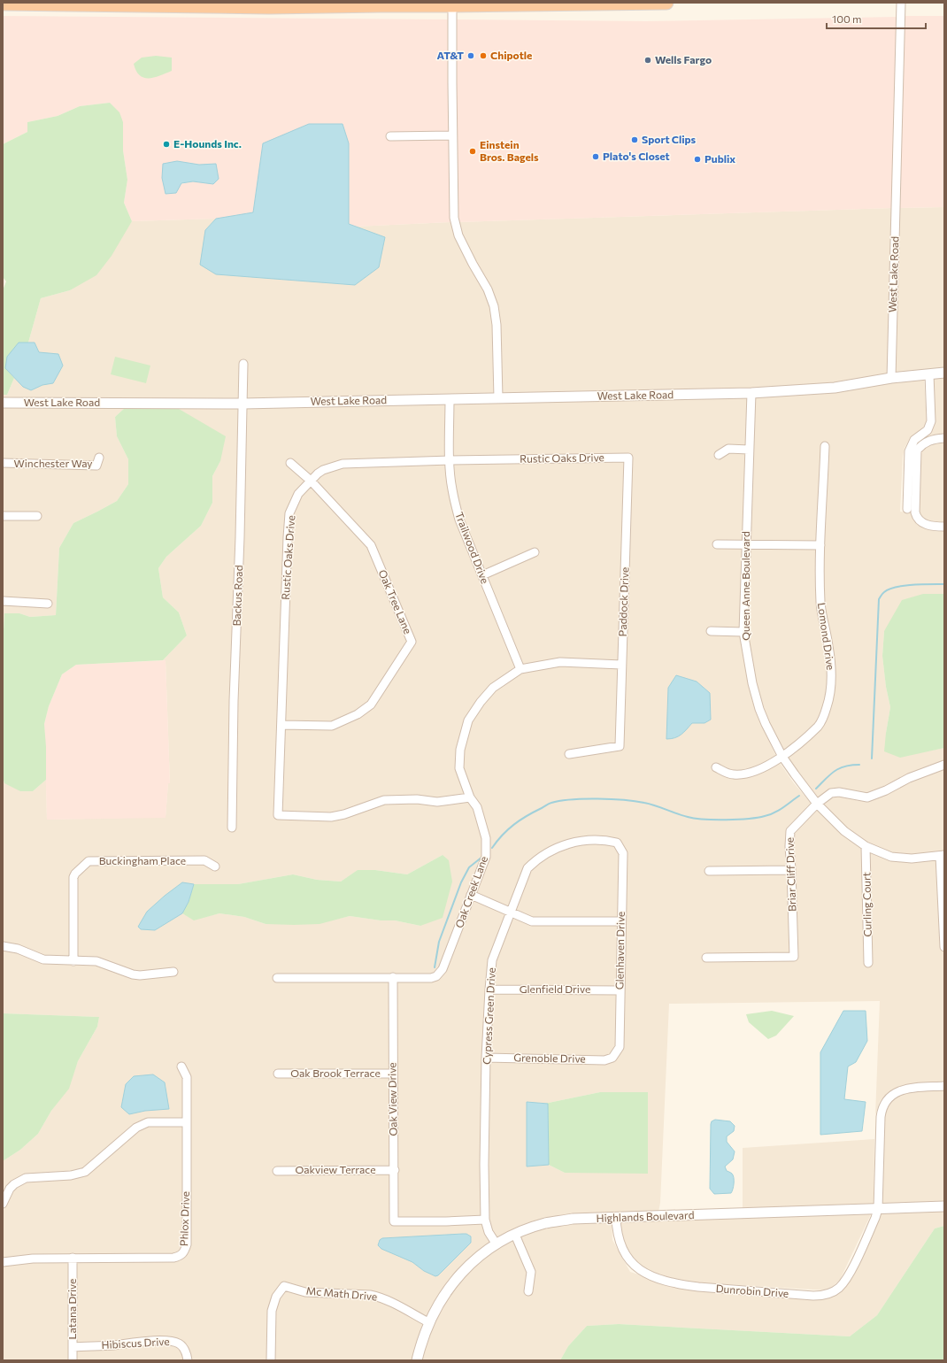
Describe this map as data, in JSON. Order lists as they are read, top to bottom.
{
  "streets": {
    "street": [
      "West Lake Road",
      "Rustic Oaks Drive",
      "Winchester Way",
      "Trailwood Drive",
      "Queen Anne Boulevard",
      "Backus Road",
      "Oak Tree Lane",
      "Paddock Drive",
      "Lomond Drive",
      "Buckingham Place",
      "Briar Cliff Drive",
      "Oak Creek Lane",
      "Curling Court",
      "Glenhaven Drive",
      "Glenfield Drive",
      "Cypress Green Drive",
      "Grenoble Drive",
      "Oak Brook Terrace",
      "Oak View Drive",
      "Oakview Terrace",
      "Highlands Boulevard",
      "Phlox Drive",
      "Dunrobin Drive",
      "Mc Math Drive",
      "Latana Drive",
      "Hibiscus Drive"
    ]
  },
  "crossings": [
    ["West Lake Road", "Trailwood Drive"],
    ["West Lake Road", "Queen Anne Boulevard"],
    ["West Lake Road", "Backus Road"],
    ["Rustic Oaks Drive", "Trailwood Drive"],
    ["Rustic Oaks Drive", "Oak Tree Lane"],
    ["Rustic Oaks Drive", "Paddock Drive"],
    ["Rustic Oaks Drive", "Oak Creek Lane"],
    ["Trailwood Drive", "Oak Creek Lane"],
    ["Queen Anne Boulevard", "Lomond Drive"],
    ["Queen Anne Boulevard", "Briar Cliff Drive"],
    ["Queen Anne Boulevard", "Curling Court"],
    ["Paddock Drive", "Oak Creek Lane"],
    ["Oak Creek Lane", "Oak View Drive"],
    ["Glenhaven Drive", "Glenfield Drive"],
    ["Glenhaven Drive", "Cypress Green Drive"],
    ["Glenhaven Drive", "Grenoble Drive"],
    ["Glenfield Drive", "Cypress Green Drive"],
    ["Cypress Green Drive", "Grenoble Drive"],
    ["Cypress Green Drive", "Oak View Drive"],
    ["Cypress Green Drive", "Highlands Boulevard"],
    ["Oak Brook Terrace", "Oak View Drive"],
    ["Oak View Drive", "Oakview Terrace"],
    ["Highlands Boulevard", "Dunrobin Drive"],
    ["Highlands Boulevard", "Mc Math Drive"],
    ["Phlox Drive", "Latana Drive"],
    ["Latana Drive", "Hibiscus Drive"]
  ],
  "places": [
    "AT&T",
    "Chipotle",
    "Wells Fargo",
    "Sport Clips",
    "E-Hounds Inc.",
    "Einstein Bros. Bagels",
    "Plato's Closet",
    "Publix"
  ],
  "scale_bar": "100 m"
}
